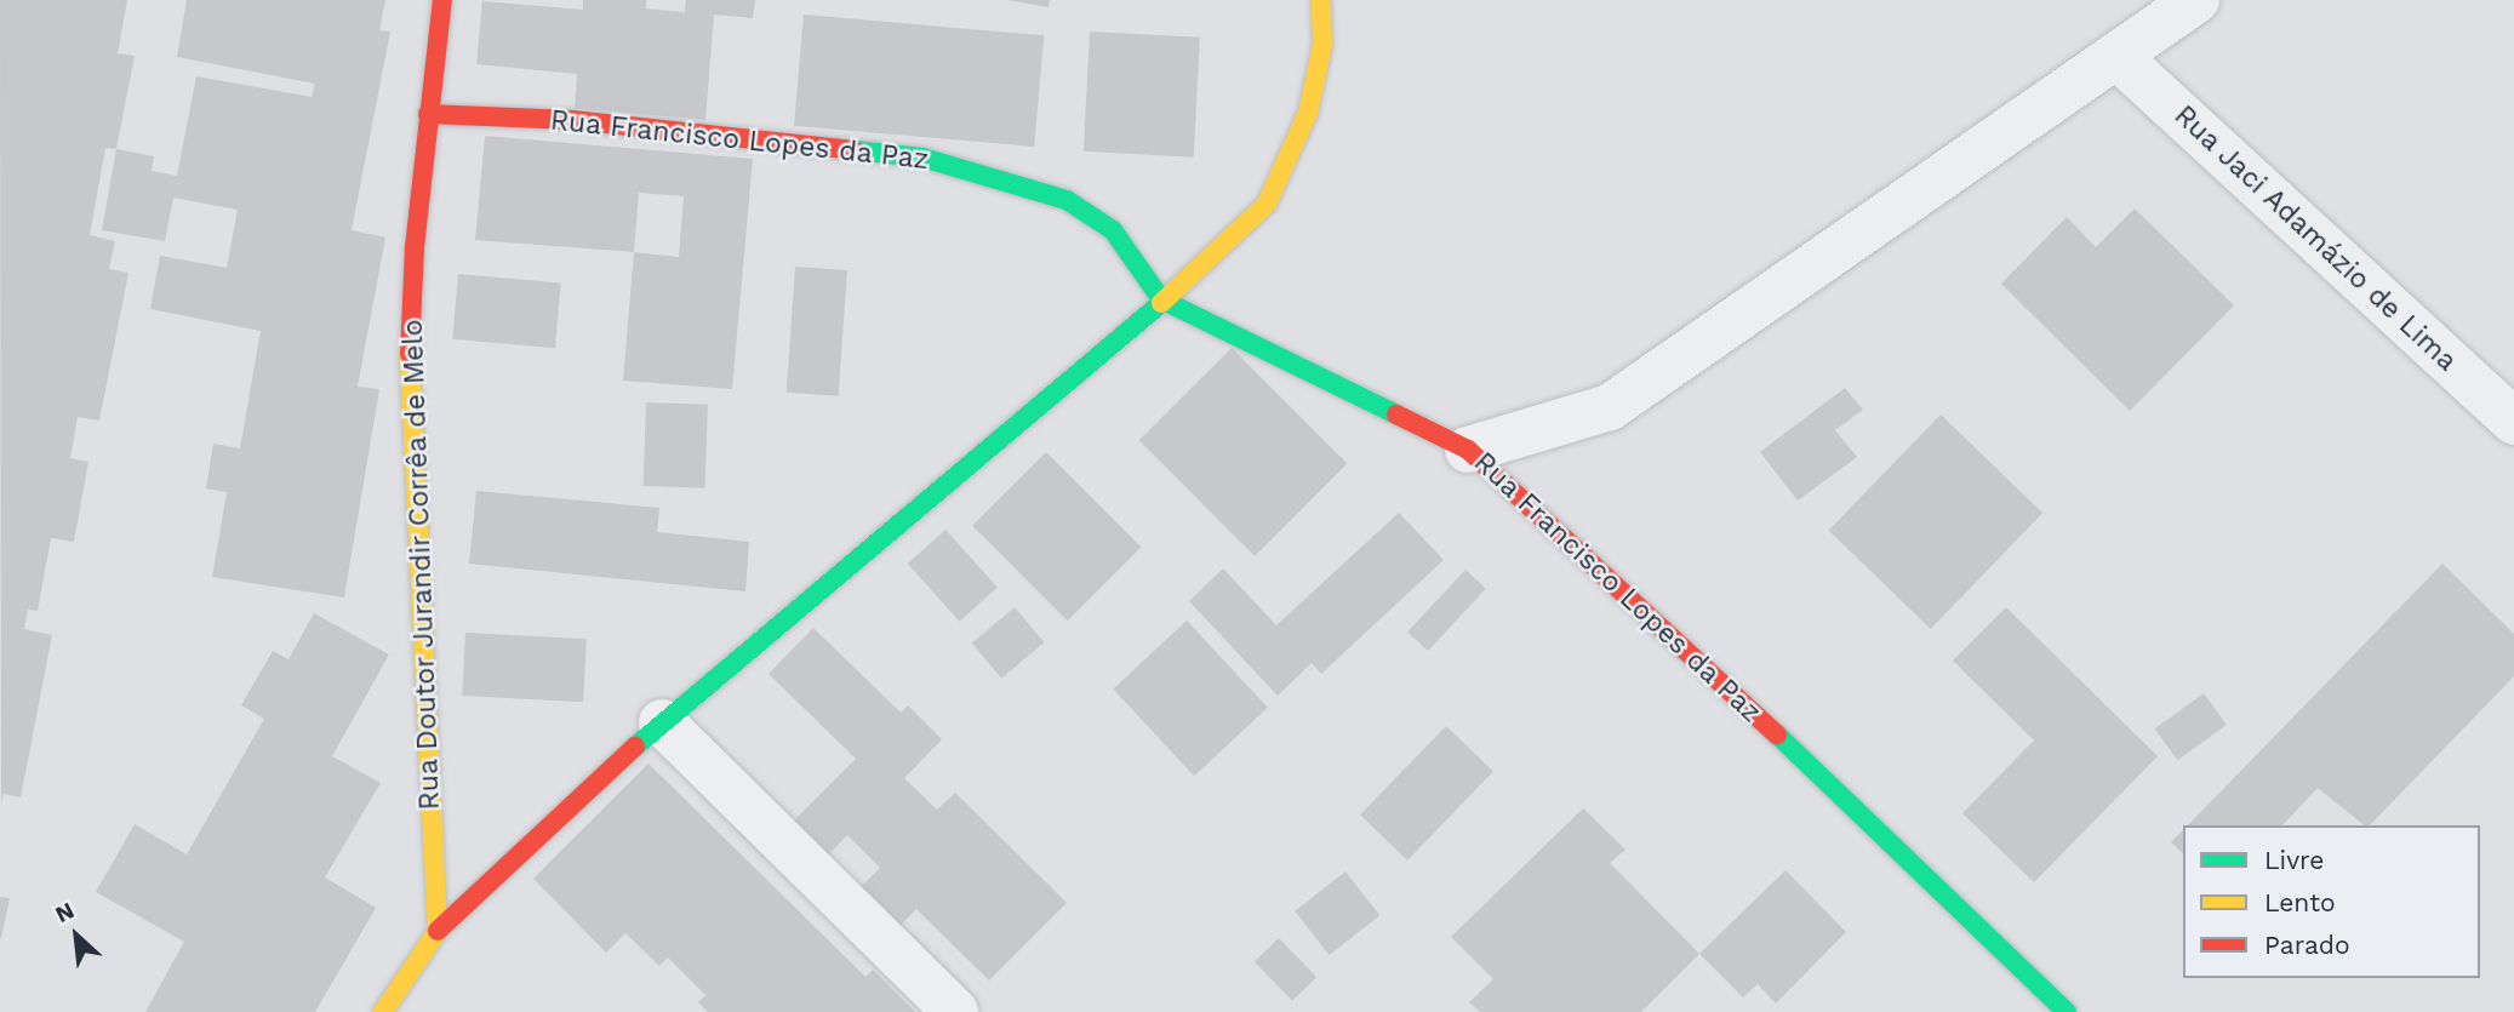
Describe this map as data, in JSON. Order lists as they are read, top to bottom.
{
  "streets": {
    "street": ["Rua Francisco Lopes da Paz", "Rua Jaci Adamázio de Lima", "Rua Doutor Jurandir Corrêa de Melo"]
  },
  "crossings": [
    ["Rua Francisco Lopes da Paz", "Rua Doutor Jurandir Corrêa de Melo"]
  ],
  "legend": ["Livre", "Lento", "Parado"],
  "north": "top left"
}
